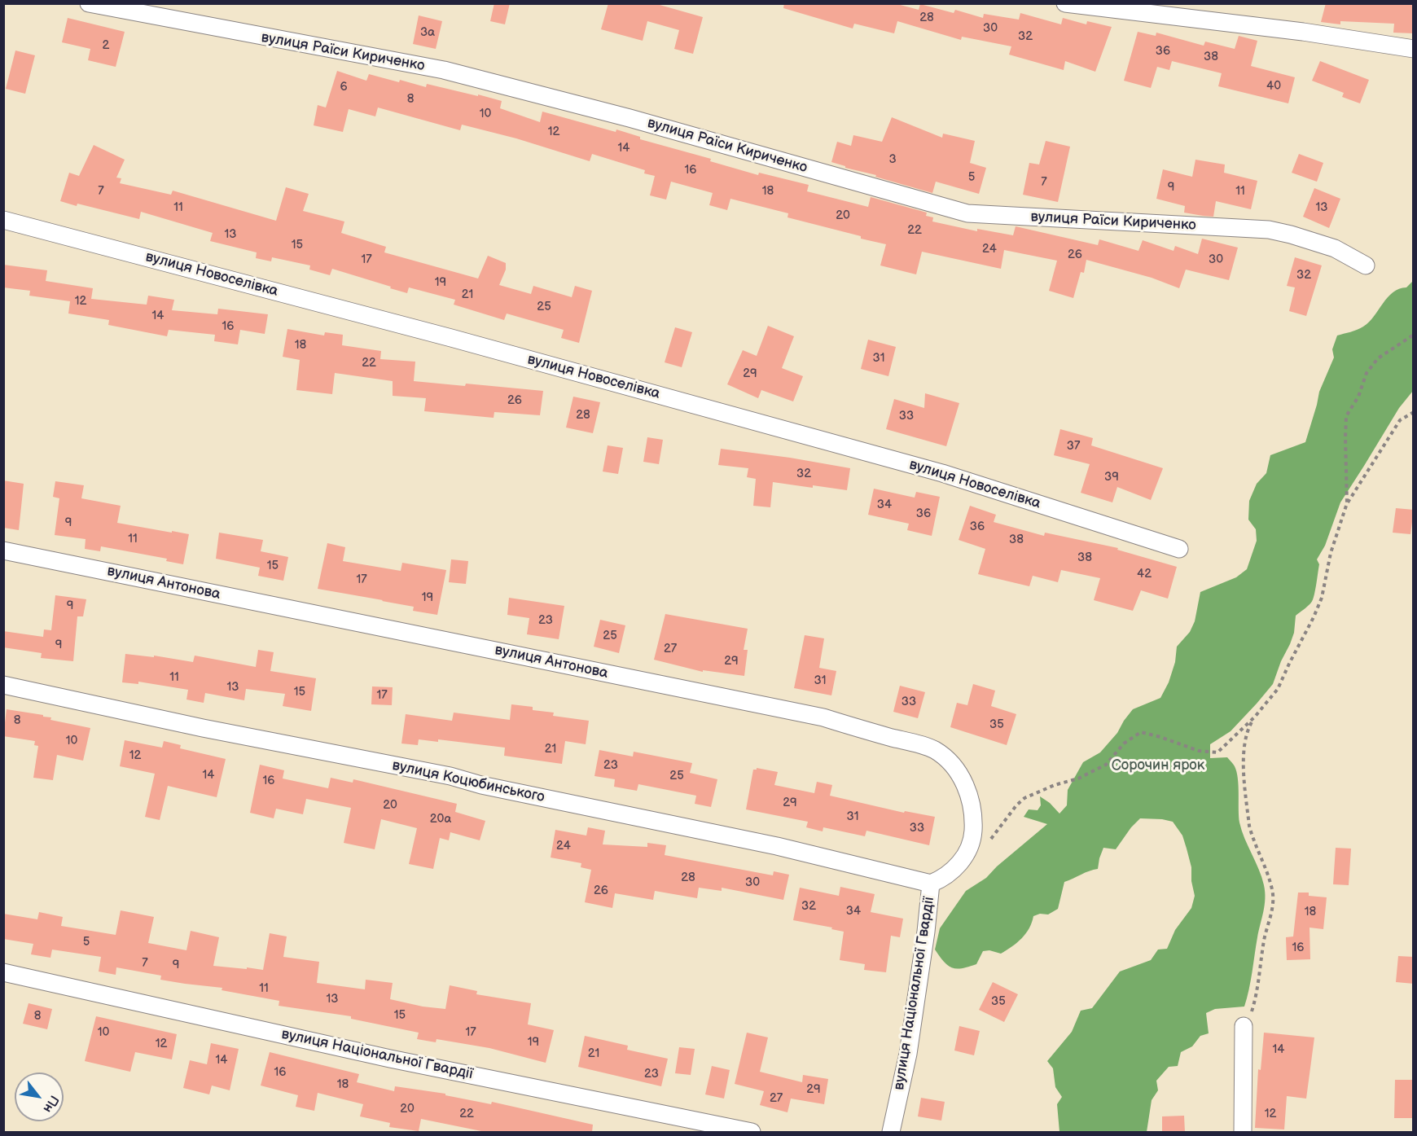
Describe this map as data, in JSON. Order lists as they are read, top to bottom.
{
  "streets": {
    "street": [
      "вулиця Раїси Кириченко",
      "вулиця Новоселівка",
      "вулиця Антонова",
      "вулиця Коцюбинського",
      "вулиця Національної Гвардії"
    ]
  },
  "crossings": [
    ["вулиця Антонова", "вулиця Коцюбинського"],
    ["вулиця Антонова", "вулиця Національної Гвардії"],
    ["вулиця Коцюбинського", "вулиця Національної Гвардії"]
  ],
  "parks": ["Сорочин ярок"],
  "house_numbers": [
    "28",
    "30",
    "3а",
    "32",
    "2",
    "36",
    "38",
    "40",
    "6",
    "8",
    "10",
    "12",
    "14",
    "3",
    "16",
    "5",
    "7",
    "9",
    "7",
    "18",
    "11",
    "11",
    "13",
    "20",
    "22",
    "13",
    "15",
    "24",
    "26",
    "17",
    "30",
    "32",
    "19",
    "21",
    "12",
    "25",
    "14",
    "16",
    "18",
    "31",
    "22",
    "29",
    "26",
    "28",
    "33",
    "37",
    "32",
    "39",
    "34",
    "36",
    "9",
    "36",
    "11",
    "38",
    "38",
    "15",
    "42",
    "17",
    "19",
    "9",
    "23",
    "25",
    "9",
    "27",
    "29",
    "11",
    "31",
    "13",
    "15",
    "17",
    "33",
    "8",
    "35",
    "10",
    "21",
    "12",
    "23",
    "14",
    "25",
    "16",
    "29",
    "20",
    "31",
    "20а",
    "33",
    "24",
    "28",
    "30",
    "26",
    "32",
    "34",
    "18",
    "5",
    "16",
    "7",
    "9",
    "11",
    "13",
    "35",
    "15",
    "8",
    "10",
    "17",
    "19",
    "12",
    "14",
    "21",
    "14",
    "16",
    "23",
    "18",
    "29",
    "27",
    "20",
    "22",
    "12"
  ],
  "north": "bottom right"
}
